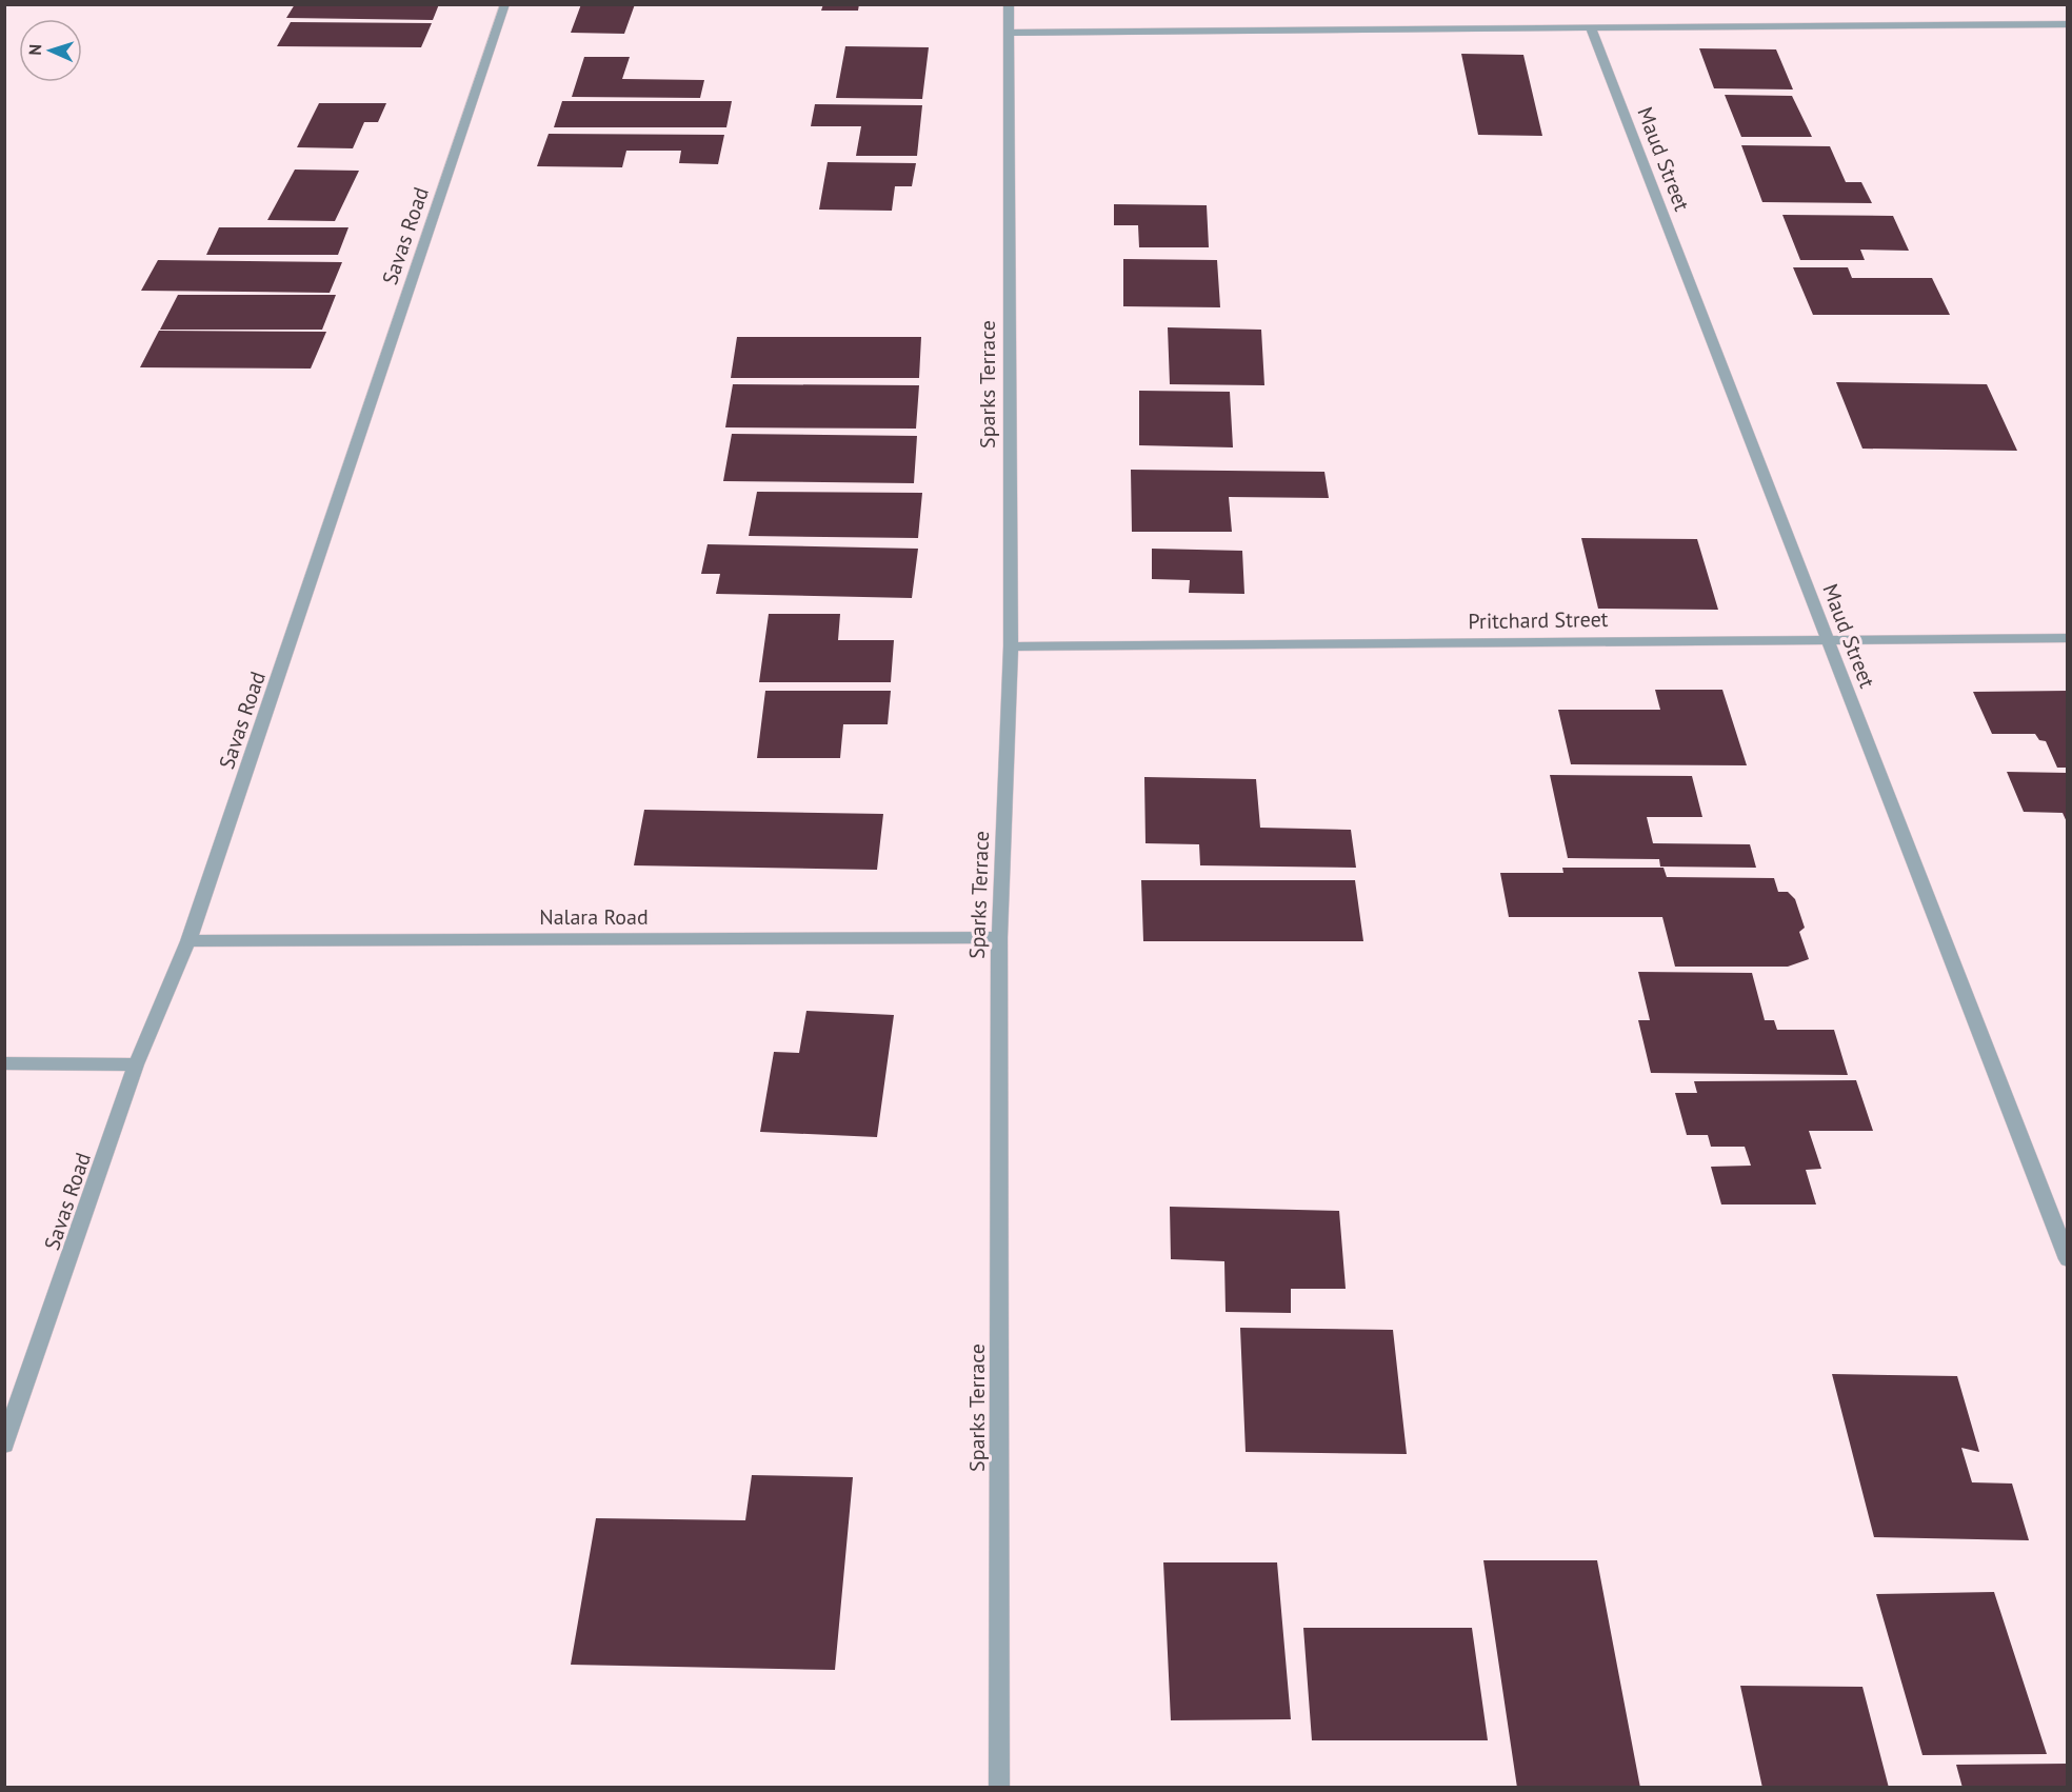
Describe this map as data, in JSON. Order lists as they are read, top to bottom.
{
  "streets": {
    "street": [
      "Maud Street",
      "Savas Road",
      "Sparks Terrace",
      "Pritchard Street",
      "Nalara Road"
    ]
  },
  "crossings": [
    ["Maud Street", "Pritchard Street"],
    ["Savas Road", "Nalara Road"],
    ["Sparks Terrace", "Pritchard Street"],
    ["Sparks Terrace", "Nalara Road"]
  ],
  "north": "left"
}
